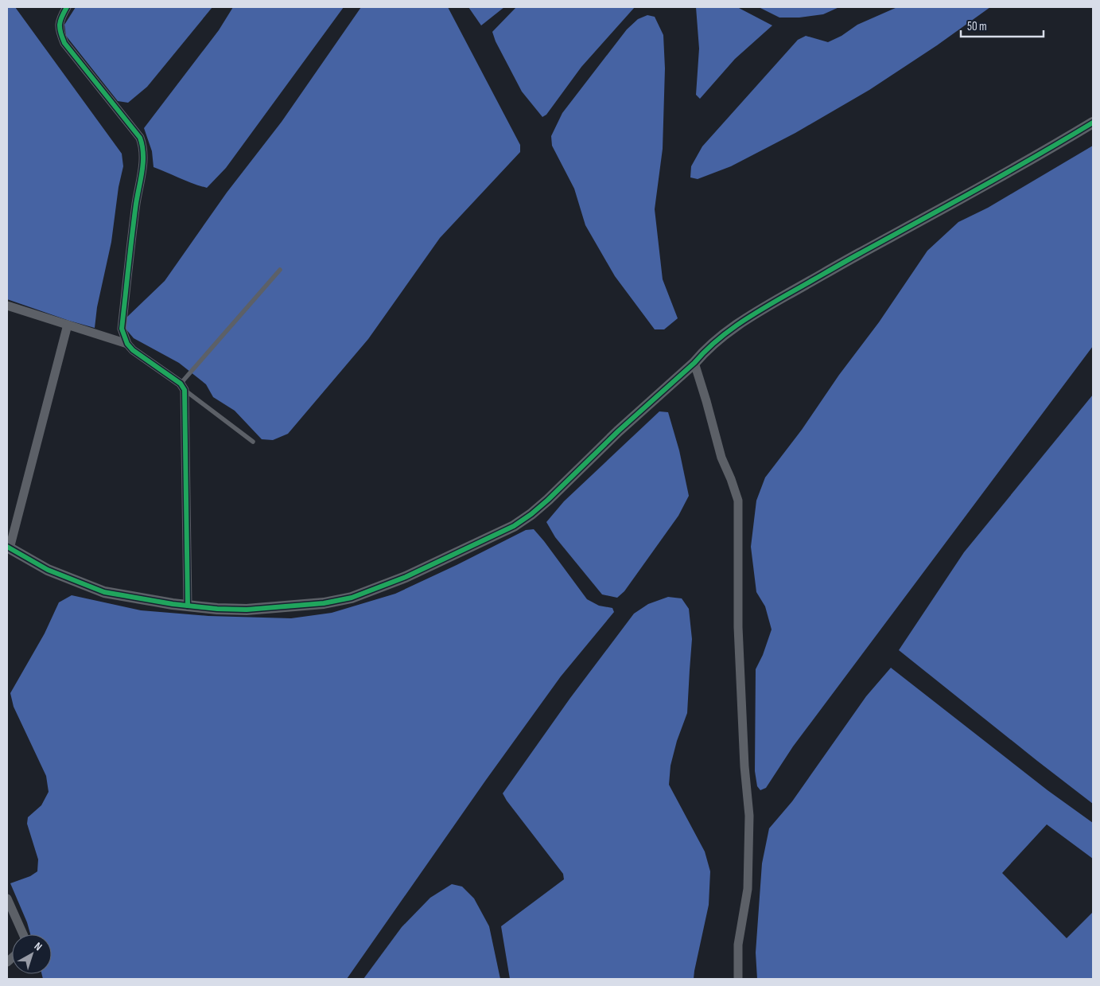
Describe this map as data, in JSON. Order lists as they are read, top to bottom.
{
  "scale_bar": "50 m",
  "north": "top right"
}
